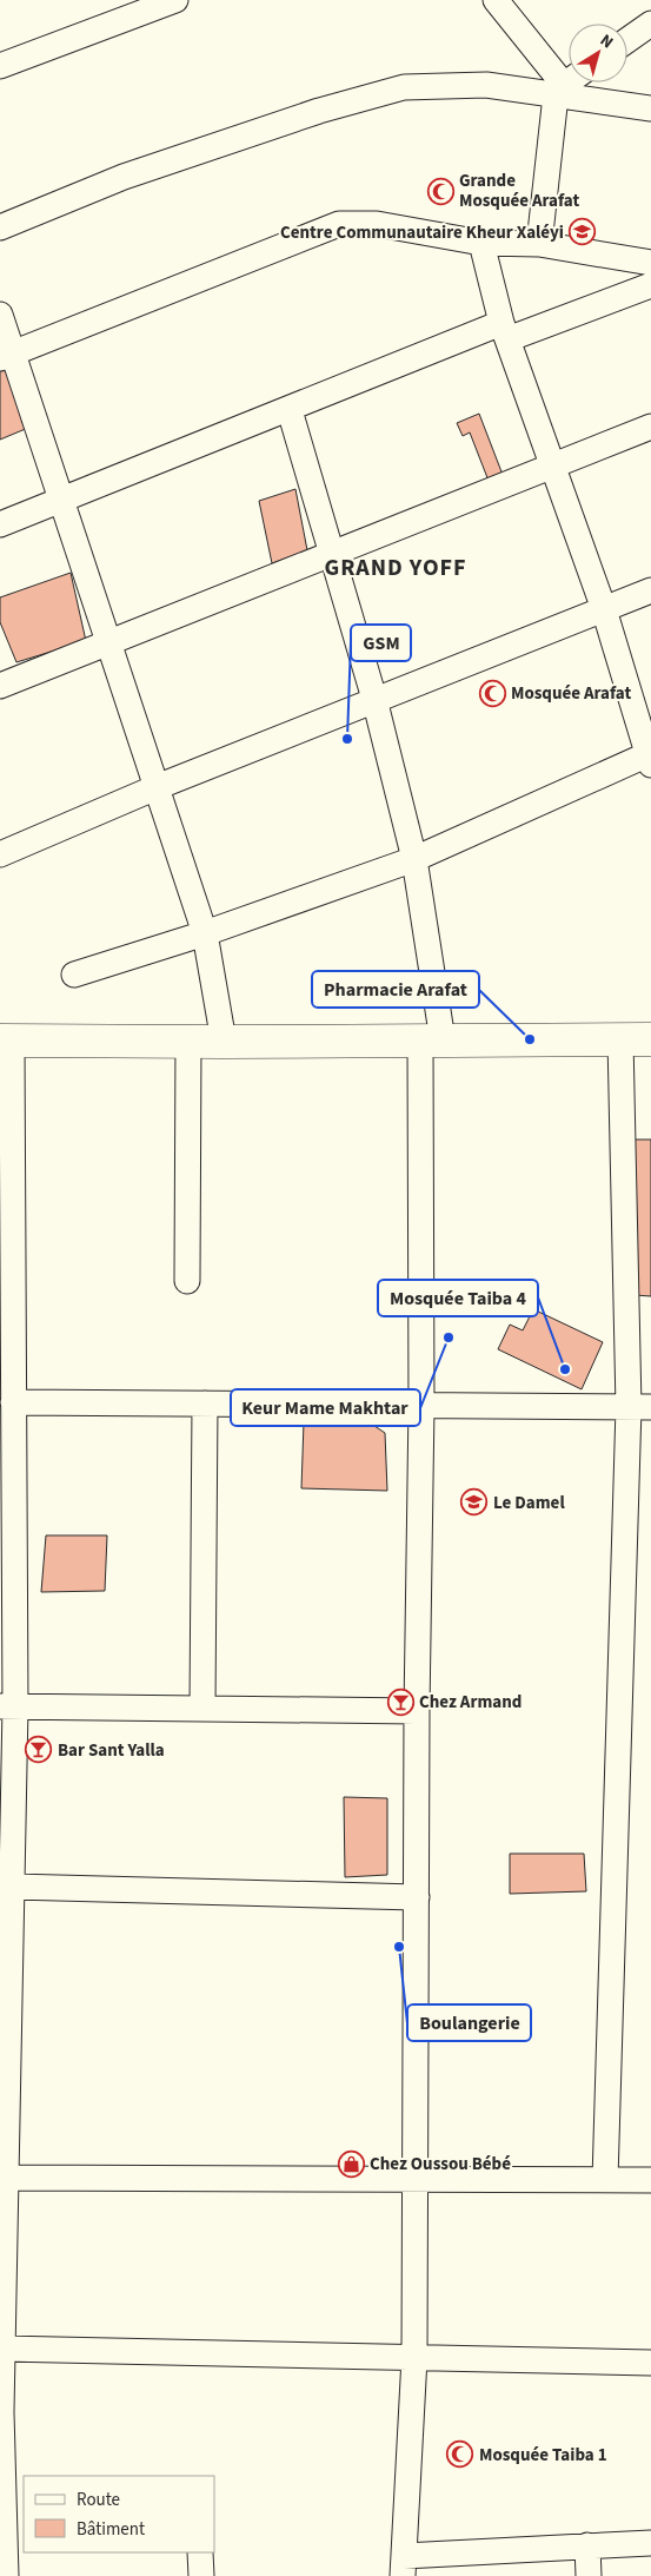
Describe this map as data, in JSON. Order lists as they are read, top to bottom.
{
  "districts": ["GRAND YOFF"],
  "places": {
    "mosque": ["Grande Mosquée Arafat", "Mosquée Arafat", "Mosquée Taiba 1"],
    "school or university": ["Centre Communautaire Kheur Xaléyi", "Le Damel"],
    "other": [
      "GSM",
      "Pharmacie Arafat",
      "Keur Mame Makhtar",
      "Mosquée Taiba 4",
      "Boulangerie"
    ],
    "bar": ["Chez Armand", "Bar Sant Yalla"],
    "shop": ["Chez Oussou Bébé"]
  },
  "legend": ["Route", "Bâtiment"],
  "north": "top right"
}
